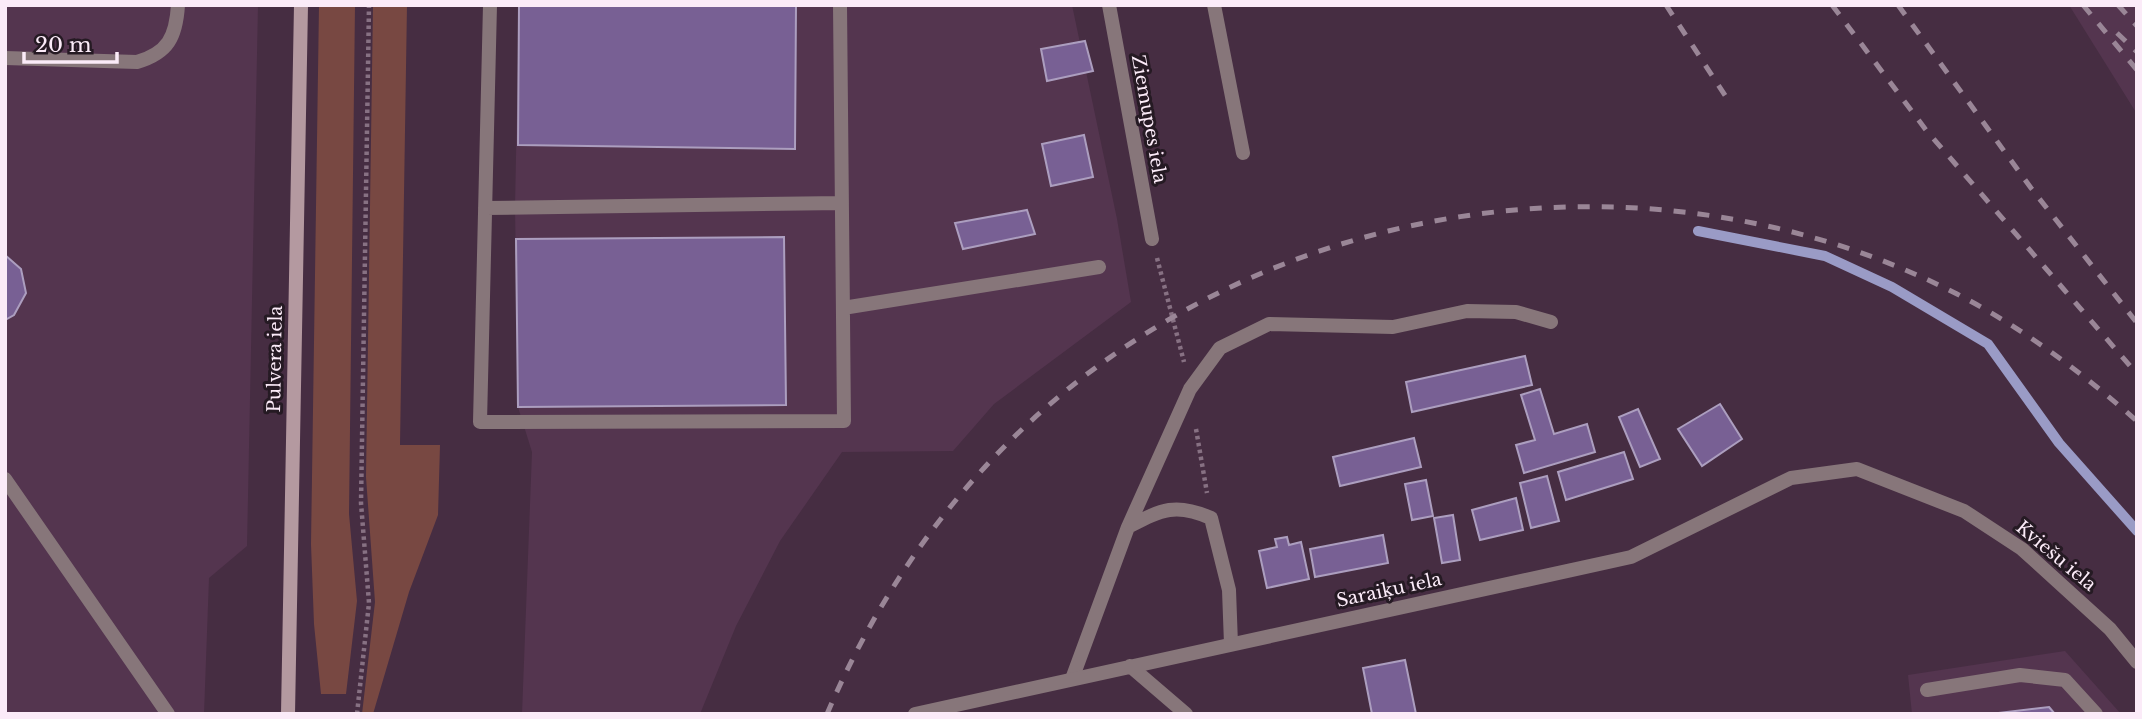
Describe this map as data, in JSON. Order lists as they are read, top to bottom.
{
  "streets": {
    "main road": ["Pulvera iela"],
    "street": ["Ziemupes iela", "Kviešu iela", "Saraiķu iela"]
  },
  "crossings": [
    ["Kviešu iela", "Saraiķu iela"]
  ],
  "scale_bar": "20 m"
}
